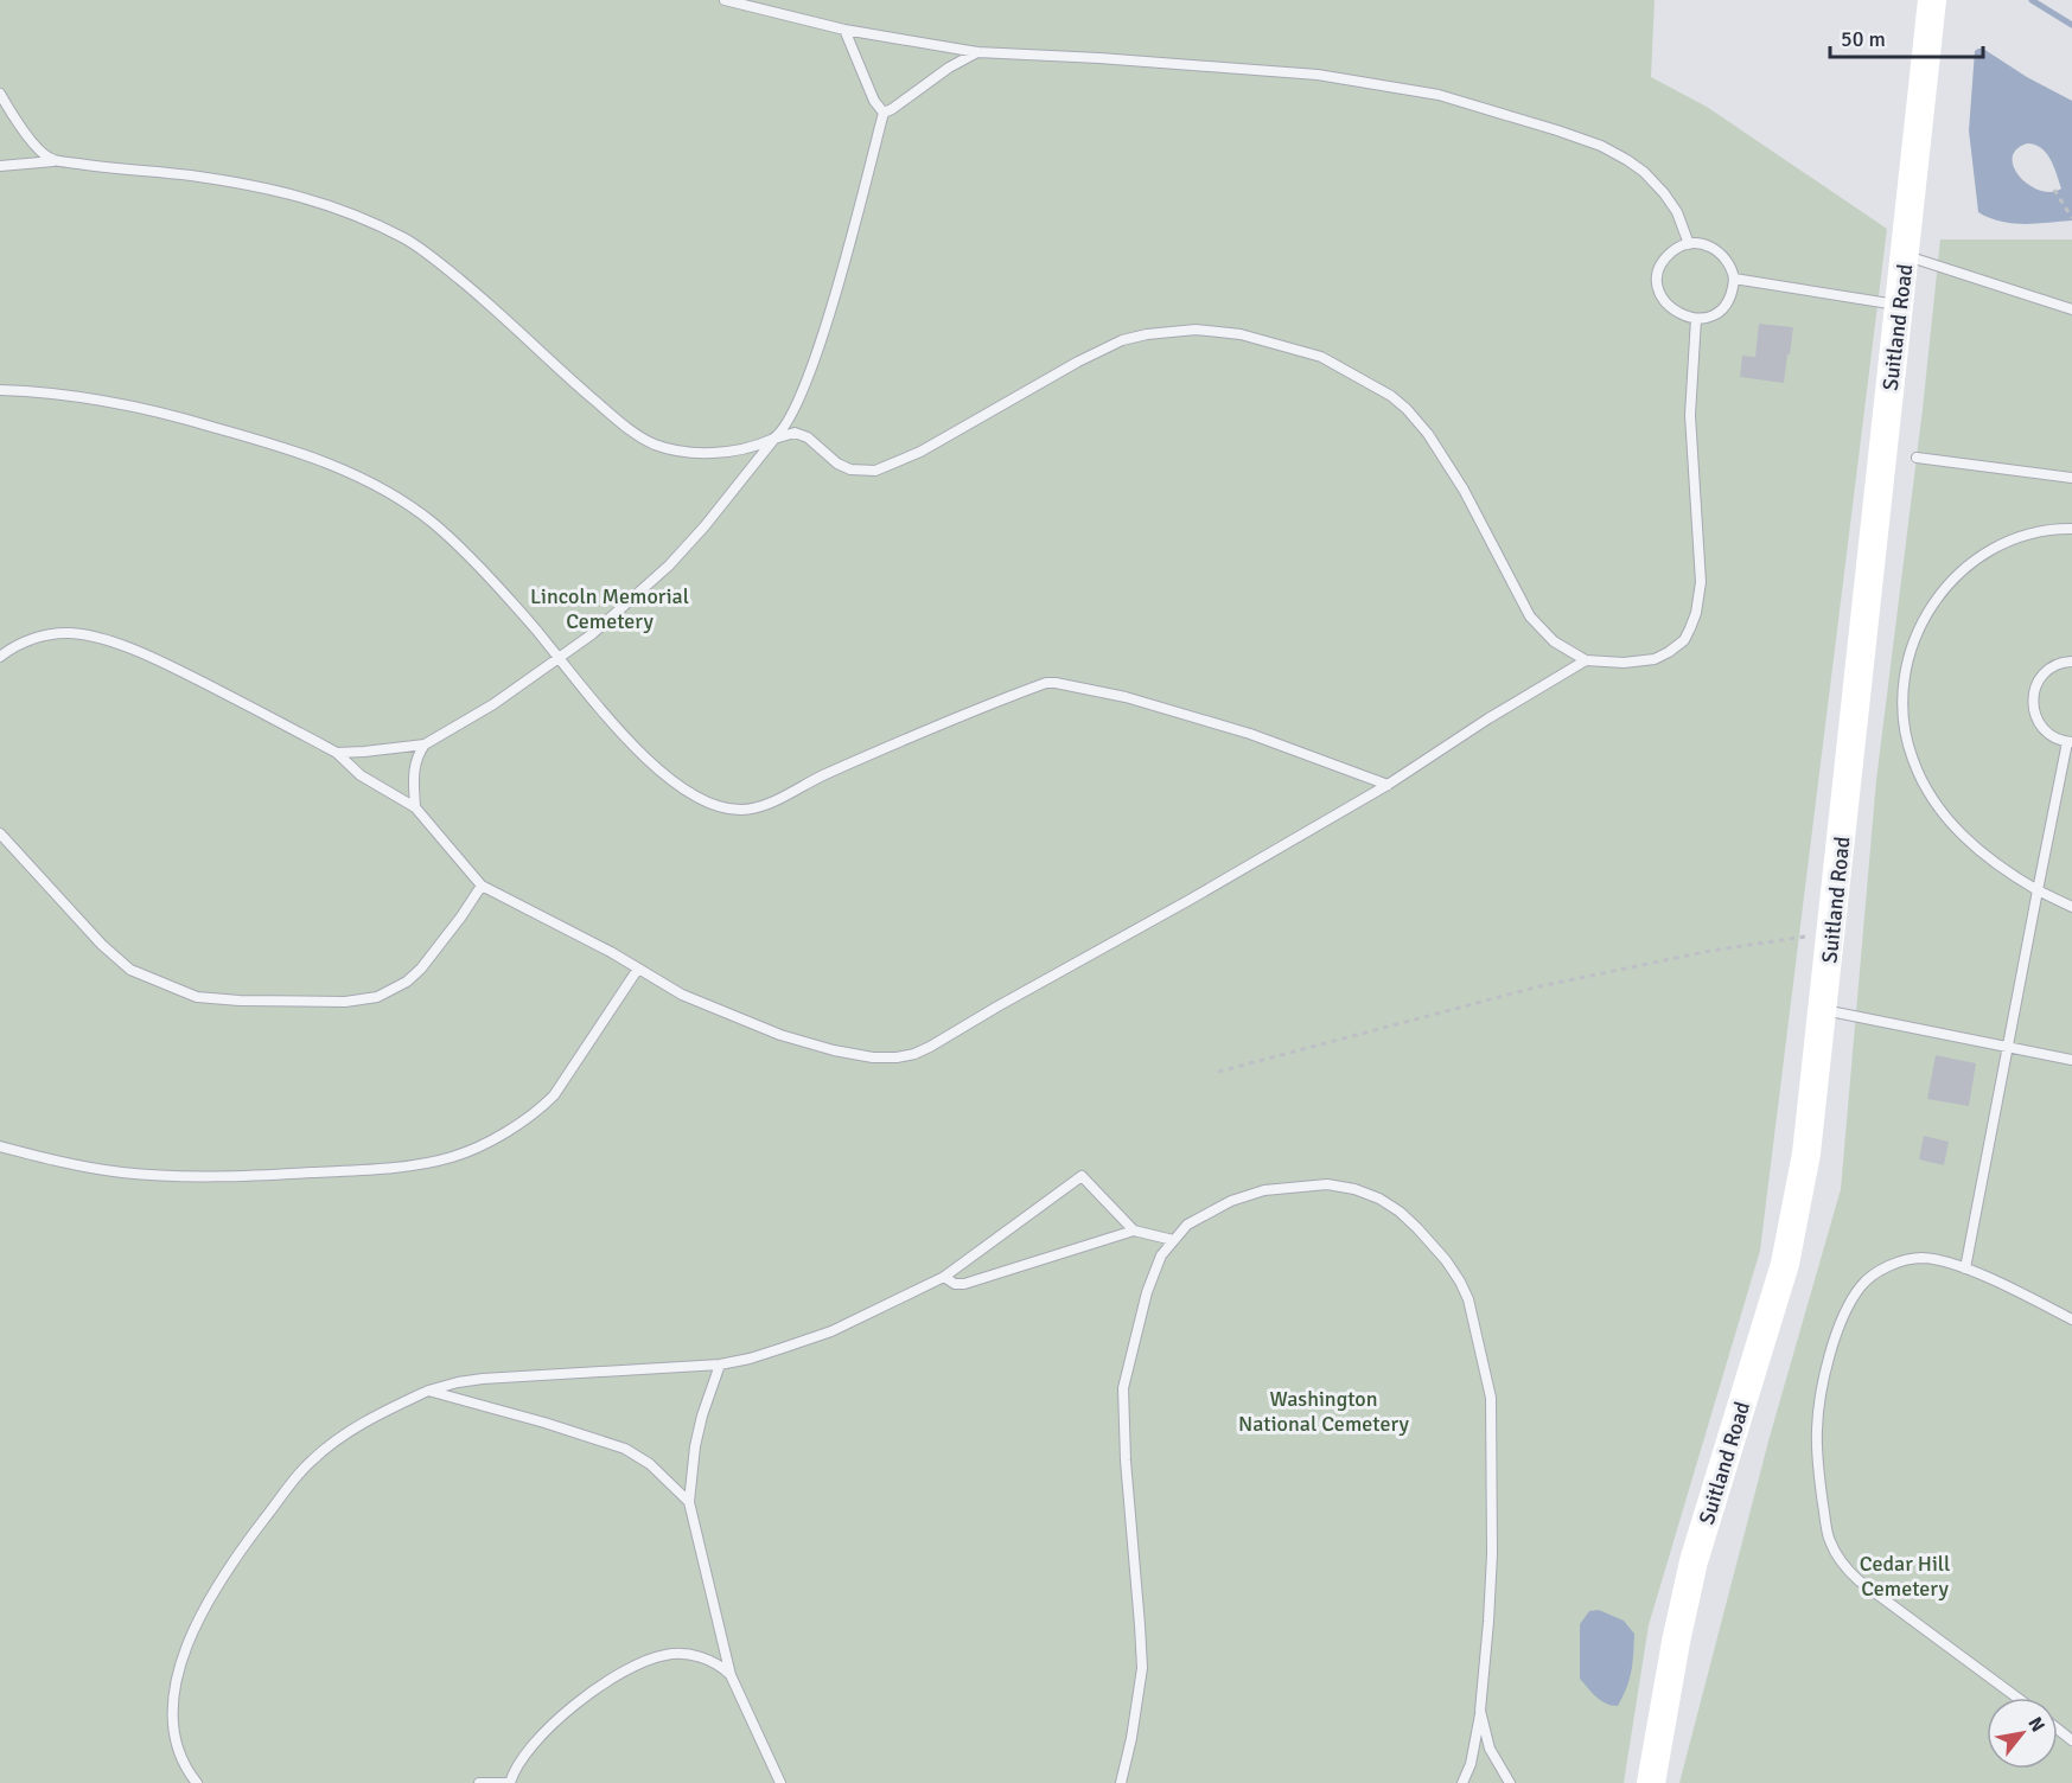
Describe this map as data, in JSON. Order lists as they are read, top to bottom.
{
  "streets": {
    "main road": ["Suitland Road"]
  },
  "parks": ["Lincoln Memorial Cemetery", "Washington National Cemetery", "Cedar Hill Cemetery"],
  "scale_bar": "50 m",
  "north": "top right"
}
